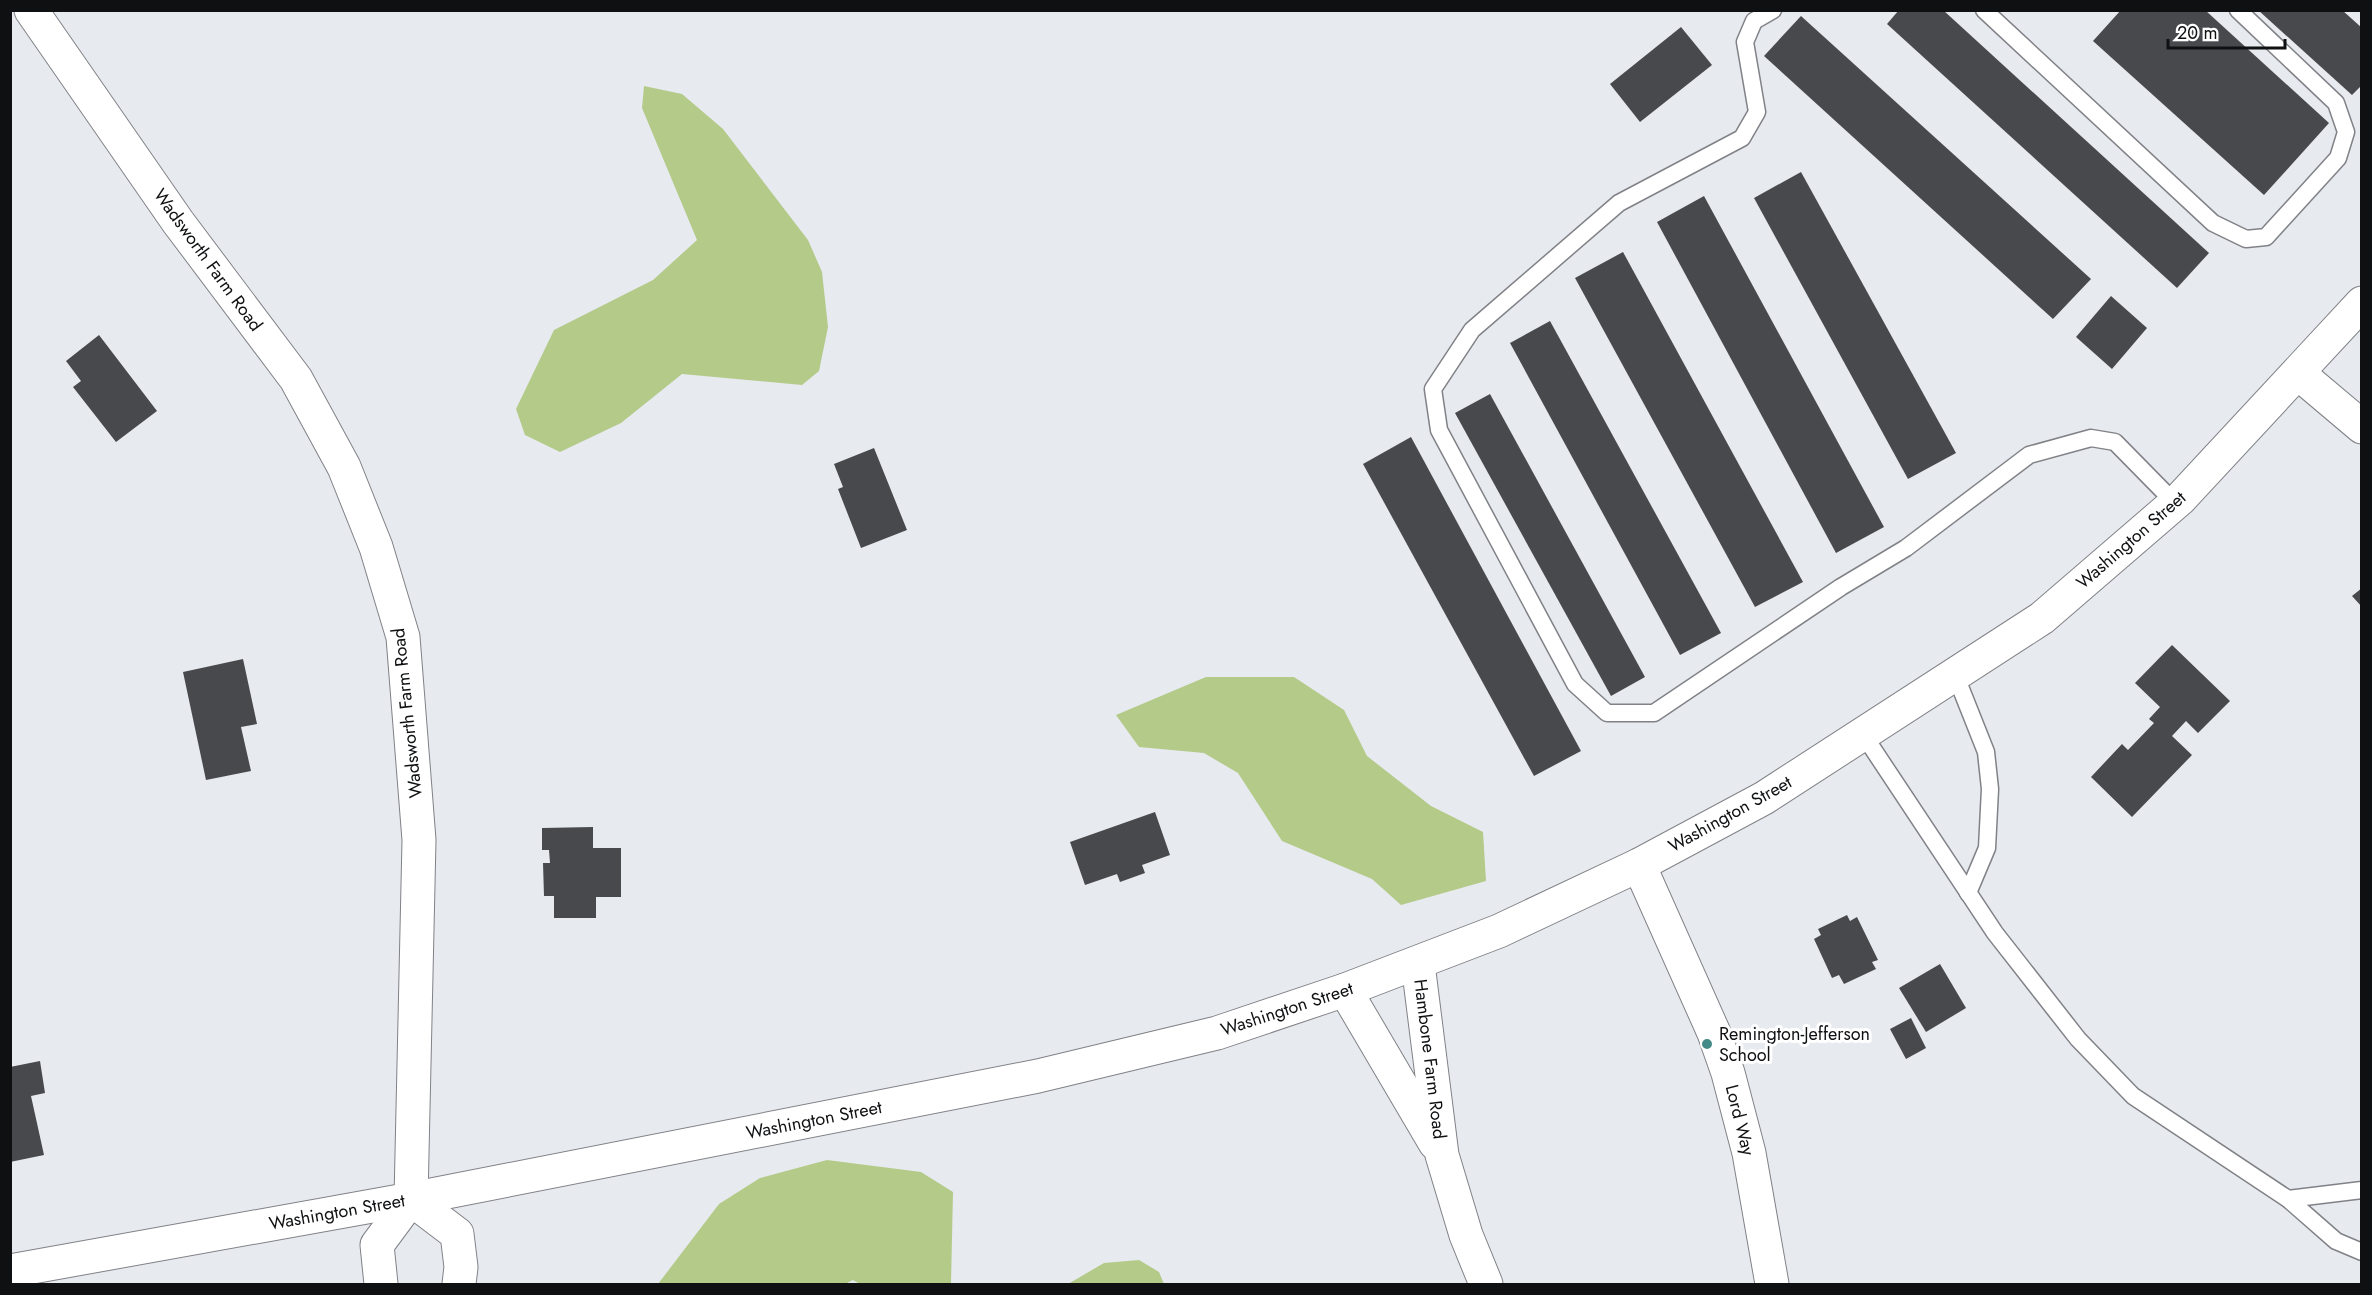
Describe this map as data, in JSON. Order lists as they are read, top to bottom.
{
  "streets": {
    "main road": [
      "Wadsworth Farm Road",
      "Washington Street",
      "Hambone Farm Road",
      "Lord Way"
    ]
  },
  "crossings": [
    ["Wadsworth Farm Road", "Washington Street"],
    ["Washington Street", "Hambone Farm Road"],
    ["Washington Street", "Lord Way"]
  ],
  "places": ["Remington-Jefferson School"],
  "scale_bar": "20 m"
}
